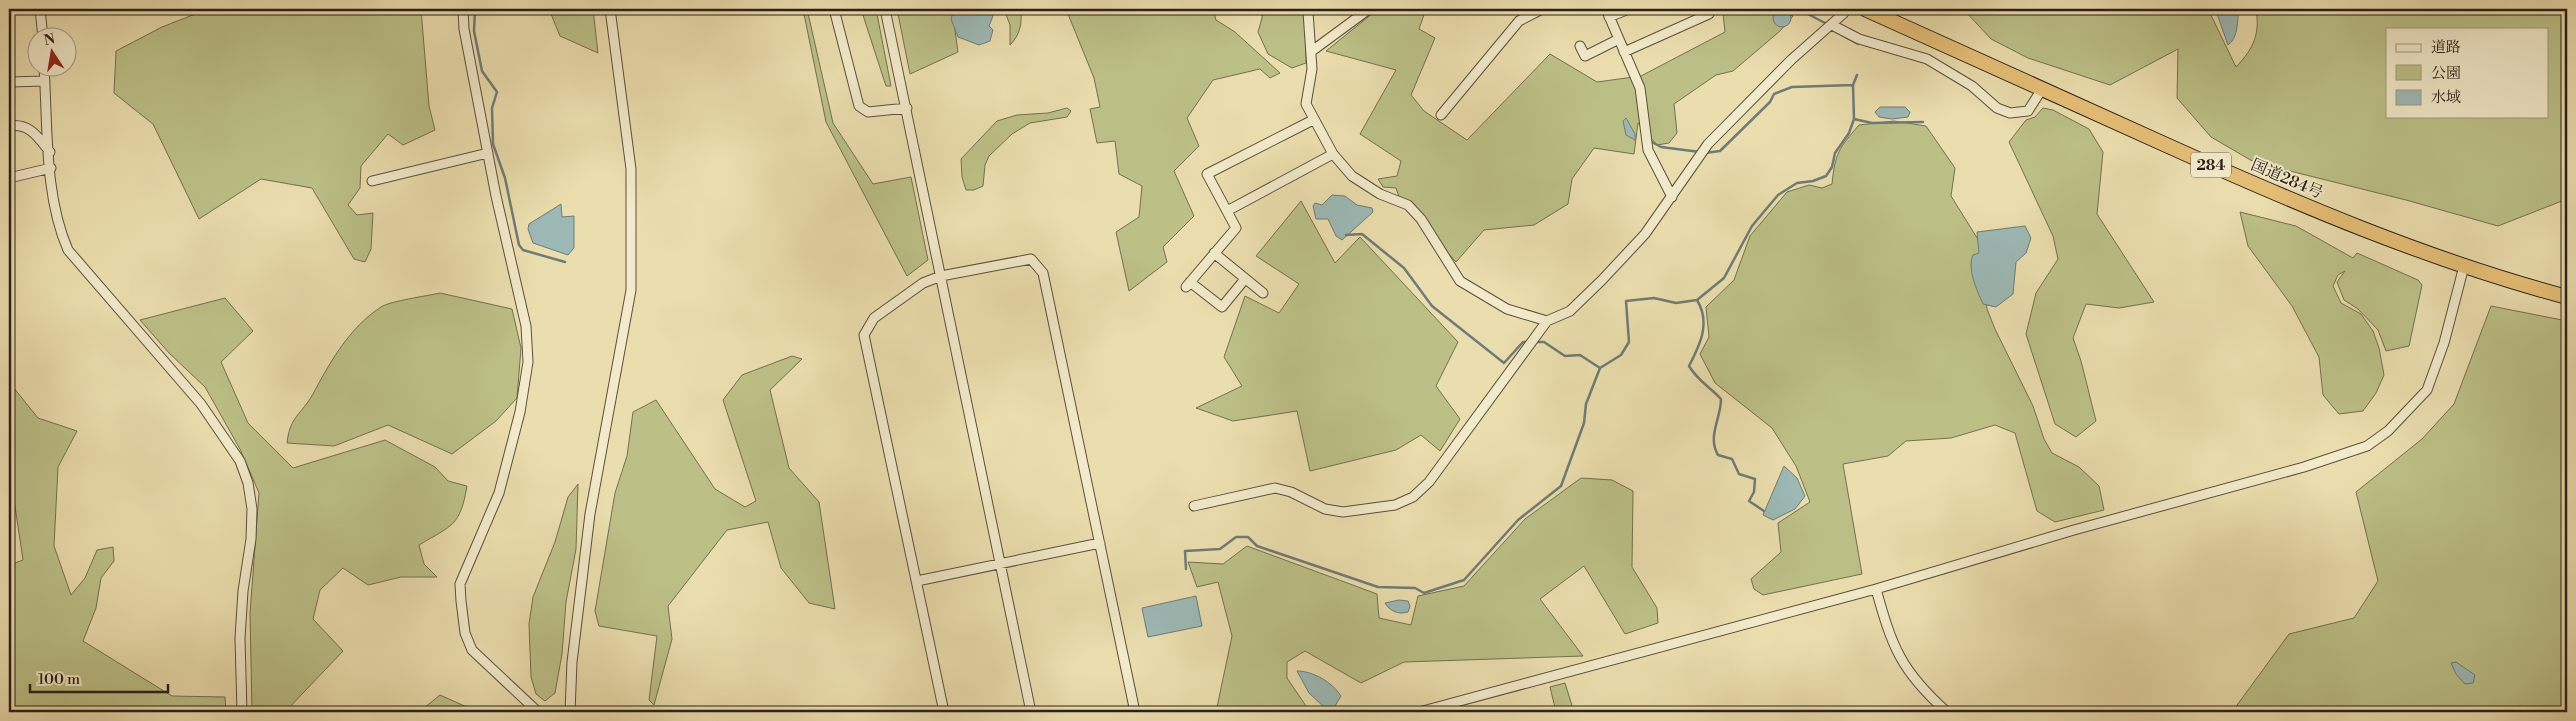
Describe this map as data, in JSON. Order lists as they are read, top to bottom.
{
  "streets": {
    "highway": ["284", "国道284号"]
  },
  "legend": ["道路", "公園", "水域"],
  "scale_bar": "100 m",
  "north": "top"
}
